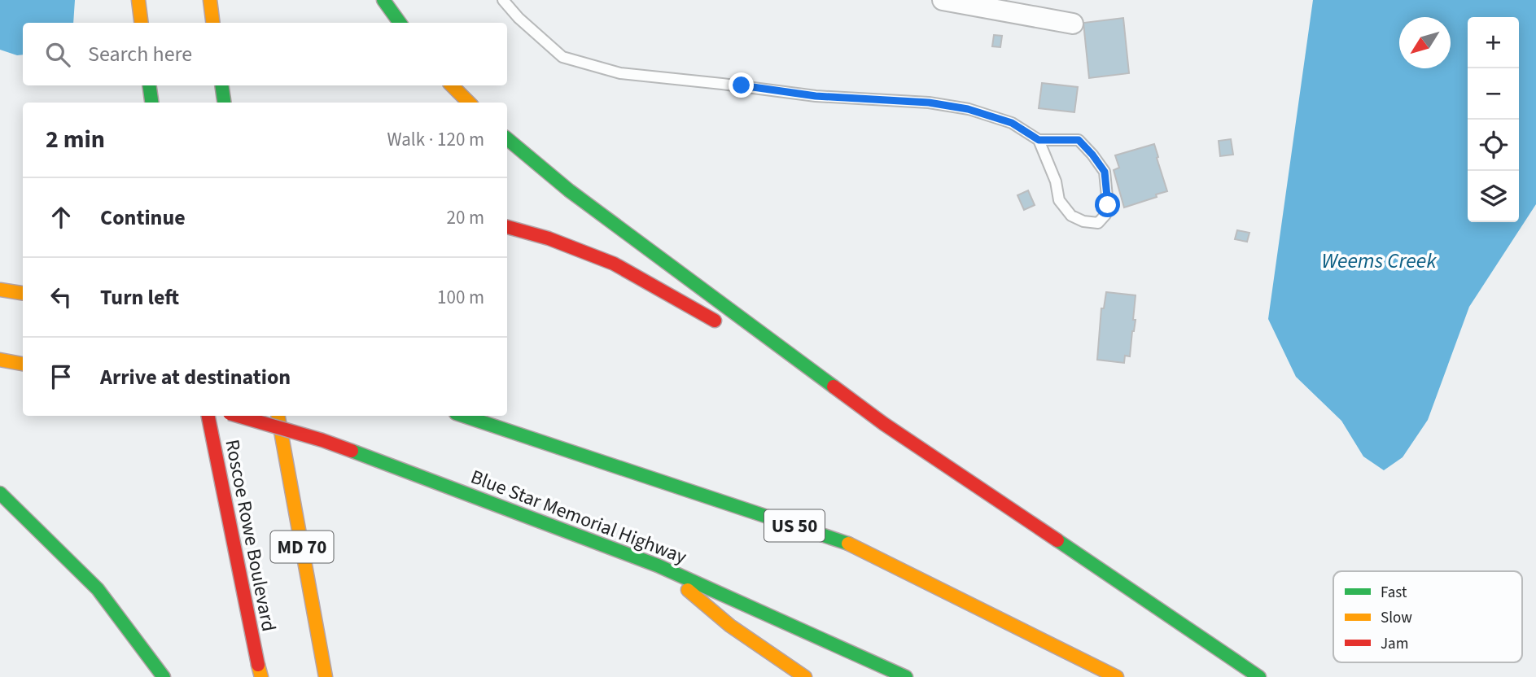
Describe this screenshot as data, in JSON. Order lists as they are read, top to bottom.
{
  "streets": {
    "main road": [
      "Blue Star Memorial Highway",
      "US 50",
      "Roscoe Rowe Boulevard",
      "MD 70"
    ]
  },
  "water": ["Weems Creek"],
  "legend": ["Fast", "Slow", "Jam"],
  "north": "bottom left",
  "page": {
    "map_buttons": ["+", "−"],
    "search": "Search here",
    "heading": ["2 min", "Walk · 120 m"],
    "list": [
      ["Continue", "20 m"],
      ["Turn left", "100 m"],
      "Arrive at destination"
    ]
  }
}
